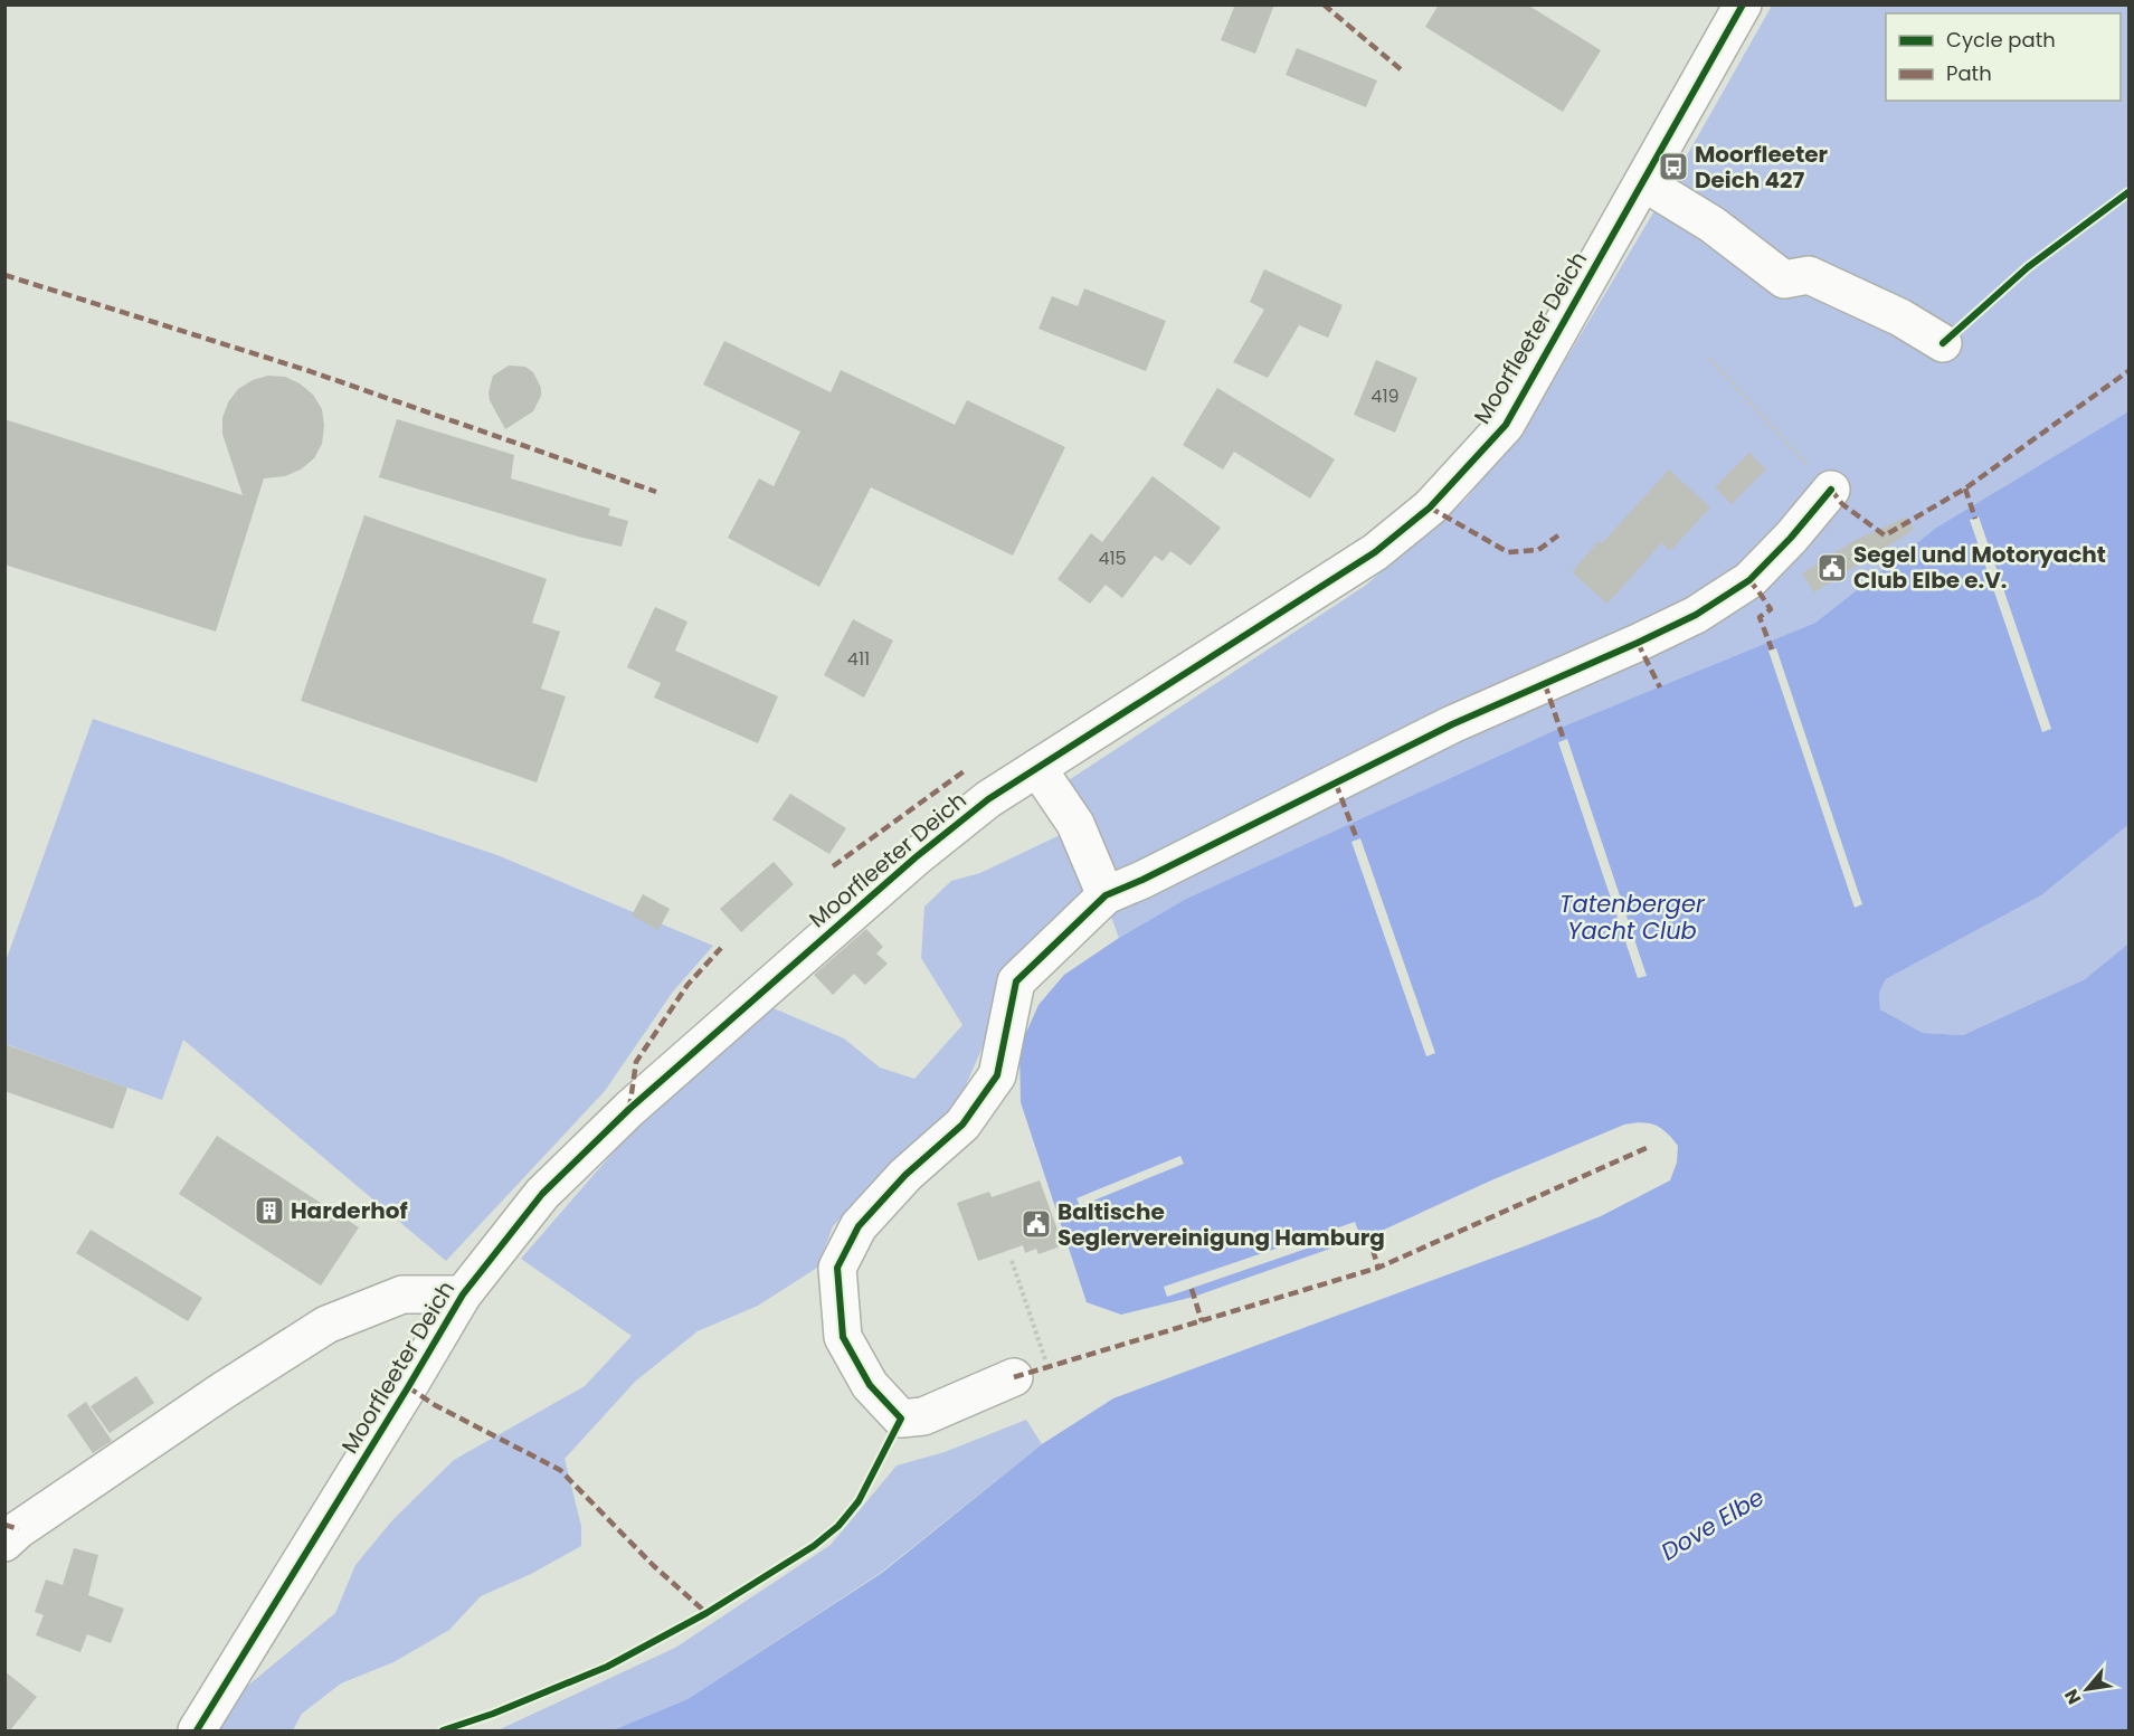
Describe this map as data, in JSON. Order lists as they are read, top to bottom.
{
  "streets": {
    "street": ["Moorfleeter Deich"]
  },
  "water": ["Tatenberger Yacht Club", "Dove Elbe"],
  "places": {
    "bus stop": ["Moorfleeter Deich 427"],
    "public building": ["Segel und Motoryacht Club Elbe e.V.", "Baltische Seglervereinigung Hamburg"],
    "building": ["Harderhof"]
  },
  "house_numbers": ["419", "415", "411"],
  "legend": ["Cycle path", "Path"],
  "north": "bottom left"
}
